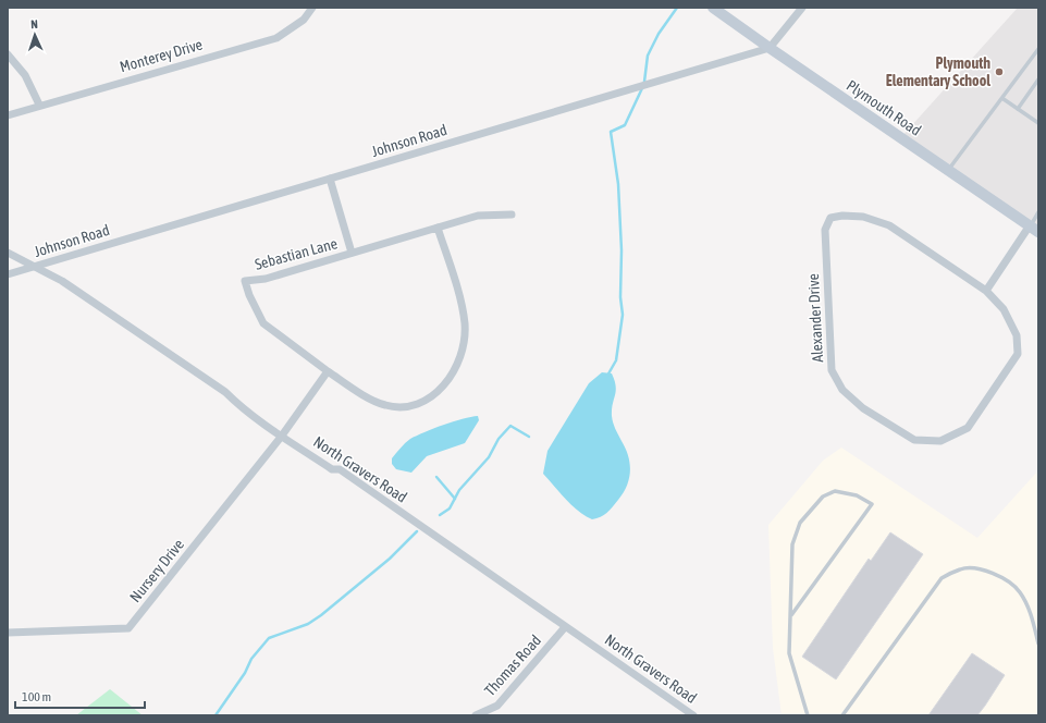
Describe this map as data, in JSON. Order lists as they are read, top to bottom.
{
  "streets": {
    "main road": ["Plymouth Road"],
    "street": [
      "Monterey Drive",
      "Johnson Road",
      "Sebastian Lane",
      "Alexander Drive",
      "North Gravers Road",
      "Nursery Drive",
      "Thomas Road"
    ]
  },
  "crossings": [
    ["Plymouth Road", "Johnson Road"],
    ["Johnson Road", "Sebastian Lane"],
    ["Johnson Road", "North Gravers Road"],
    ["North Gravers Road", "Nursery Drive"],
    ["North Gravers Road", "Thomas Road"]
  ],
  "places": ["Plymouth Elementary School"],
  "scale_bar": "100 m",
  "north": "top"
}
